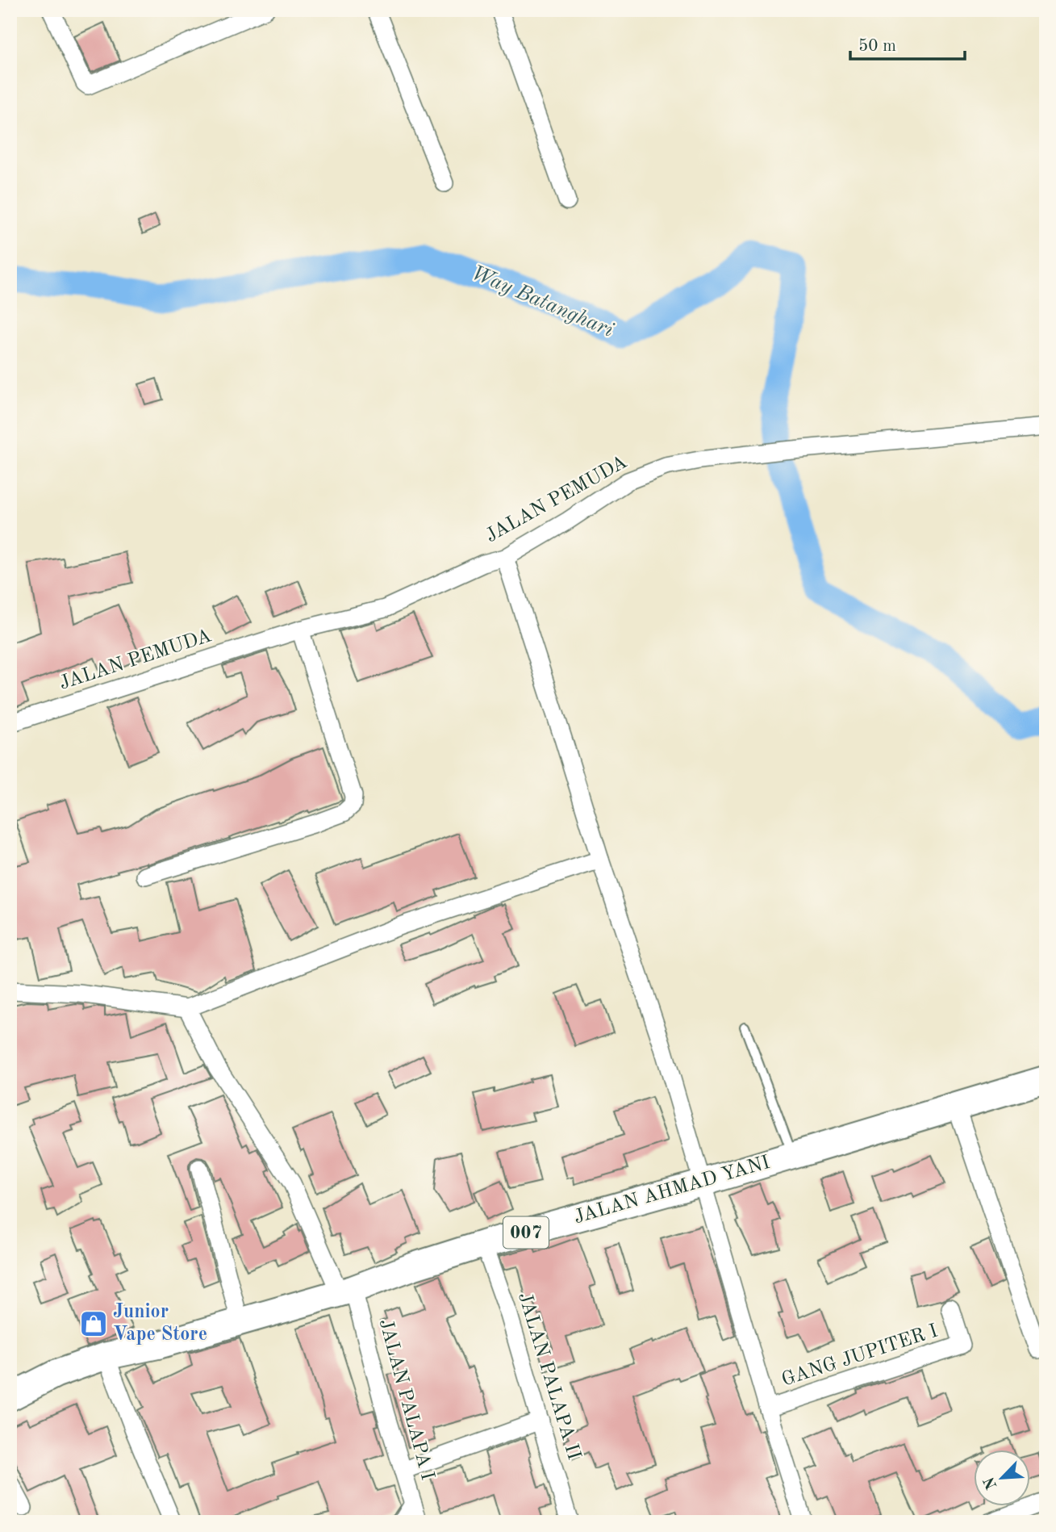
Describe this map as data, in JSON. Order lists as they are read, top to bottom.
{
  "streets": {
    "main road": ["JALAN AHMAD YANI", "007"],
    "street": [
      "JALAN PEMUDA",
      "GANG JUPITER I",
      "JALAN PALAPA II",
      "JALAN PALAPA I"
    ]
  },
  "crossings": [
    ["JALAN AHMAD YANI", "JALAN PALAPA II"],
    ["JALAN AHMAD YANI", "JALAN PALAPA I"]
  ],
  "water": ["Way Batanghari"],
  "places": {
    "shop": ["Junior Vape Store"]
  },
  "scale_bar": "50 m",
  "north": "bottom left"
}
